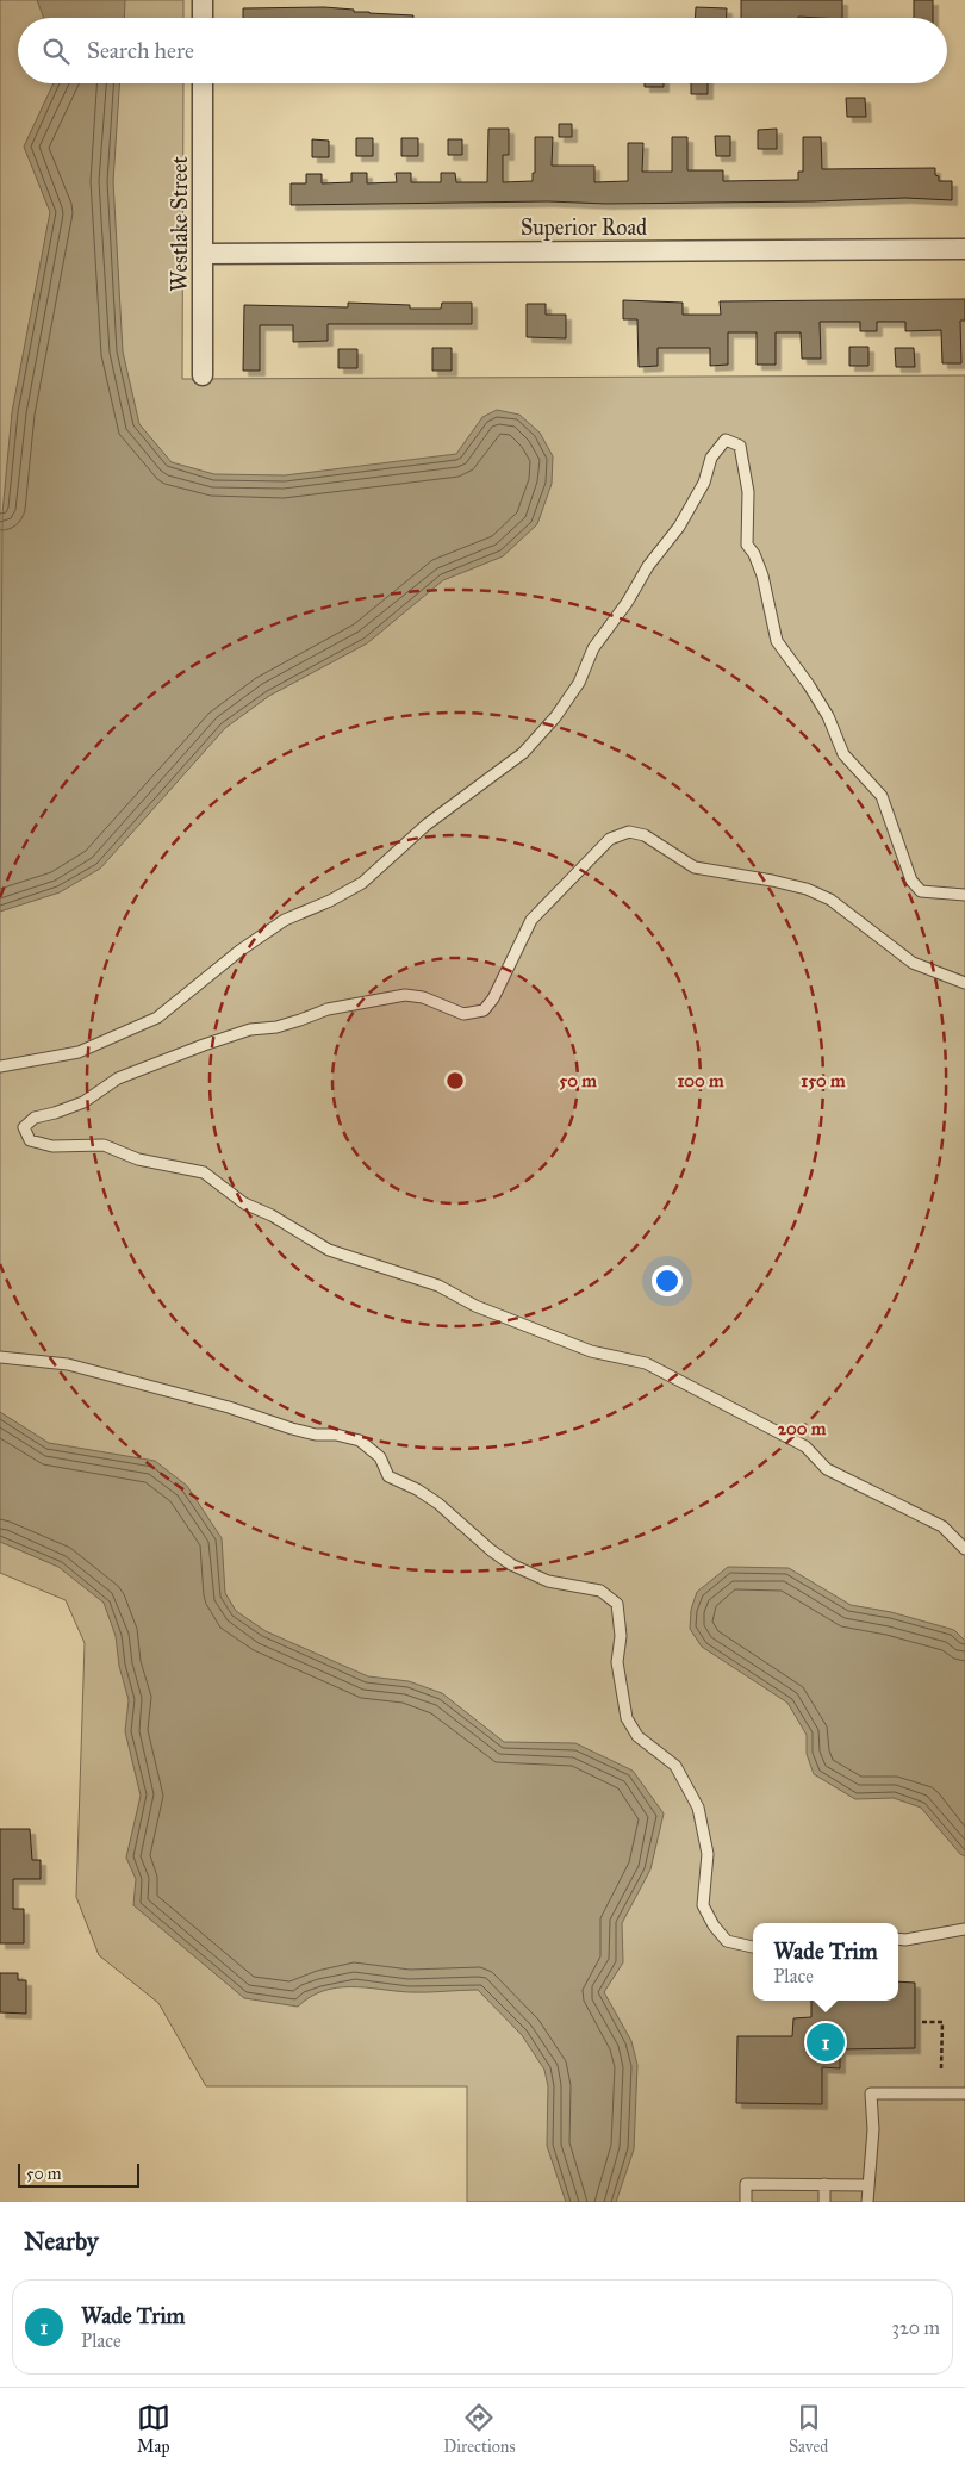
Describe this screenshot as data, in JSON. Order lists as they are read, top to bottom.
{
  "streets": {
    "street": ["Westlake Street", "Superior Road"]
  },
  "crossings": [
    ["Westlake Street", "Superior Road"]
  ],
  "scale_bar": "50 m",
  "page": {
    "search": "Search here",
    "popup": ["Wade Trim", "Place"],
    "pins": "1",
    "scale": "50 m",
    "heading": "Nearby",
    "list": [
      {
        "mark": "1",
        "name": "Wade Trim",
        "note": "Place",
        "value": "320 m"
      }
    ],
    "nav": ["Map", "Directions", "Saved"]
  },
  "rings": [
    "50 m",
    "100 m",
    "150 m",
    "200 m"
  ]
}
